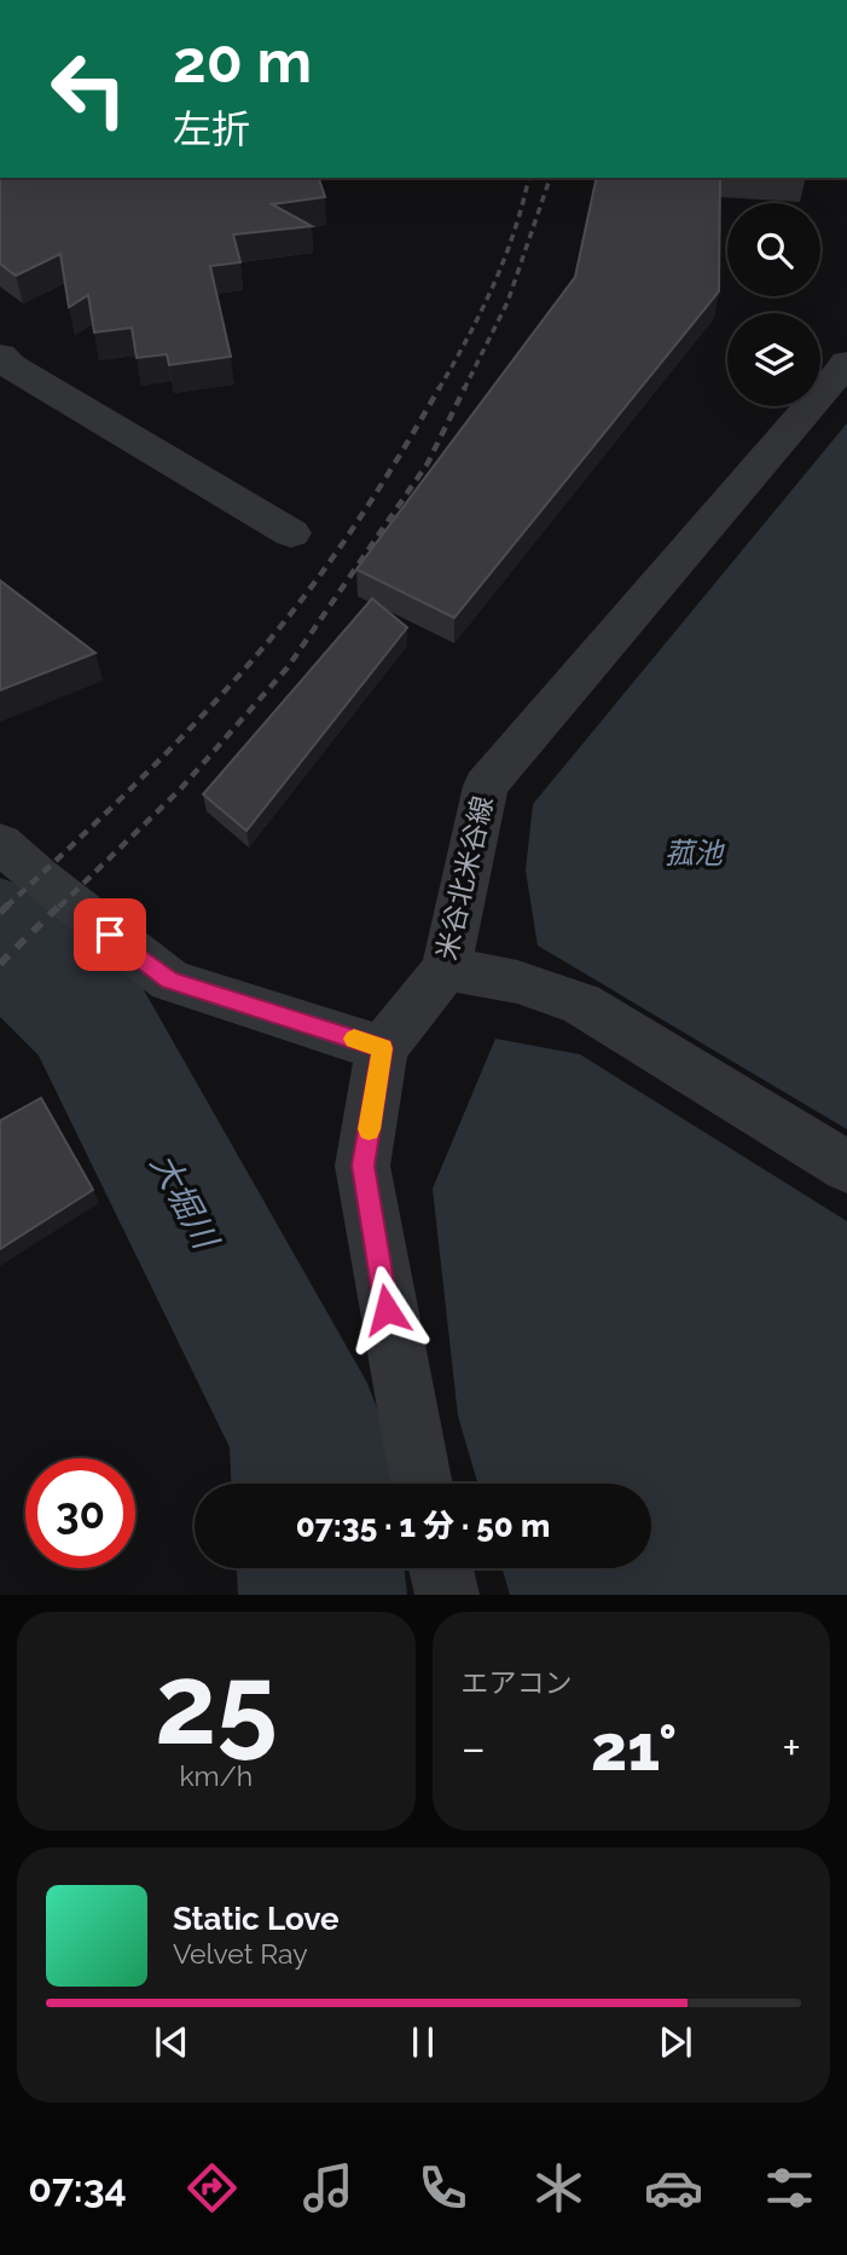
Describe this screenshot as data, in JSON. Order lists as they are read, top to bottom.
{
  "streets": {
    "street": ["米谷北米谷線"]
  },
  "water": ["菰池", "大堀川"],
  "page": {
    "turn": ["20 m", "左折"],
    "limit": "30",
    "trip": "07:35 · 1 分 · 50 m",
    "tile": [
      ["25", "km/h"],
      "エアコン"
    ],
    "heat": ["−", "21°", "+"],
    "song": ["Static Love", "Velvet Ray"],
    "tabs": "07:34"
  }
}
